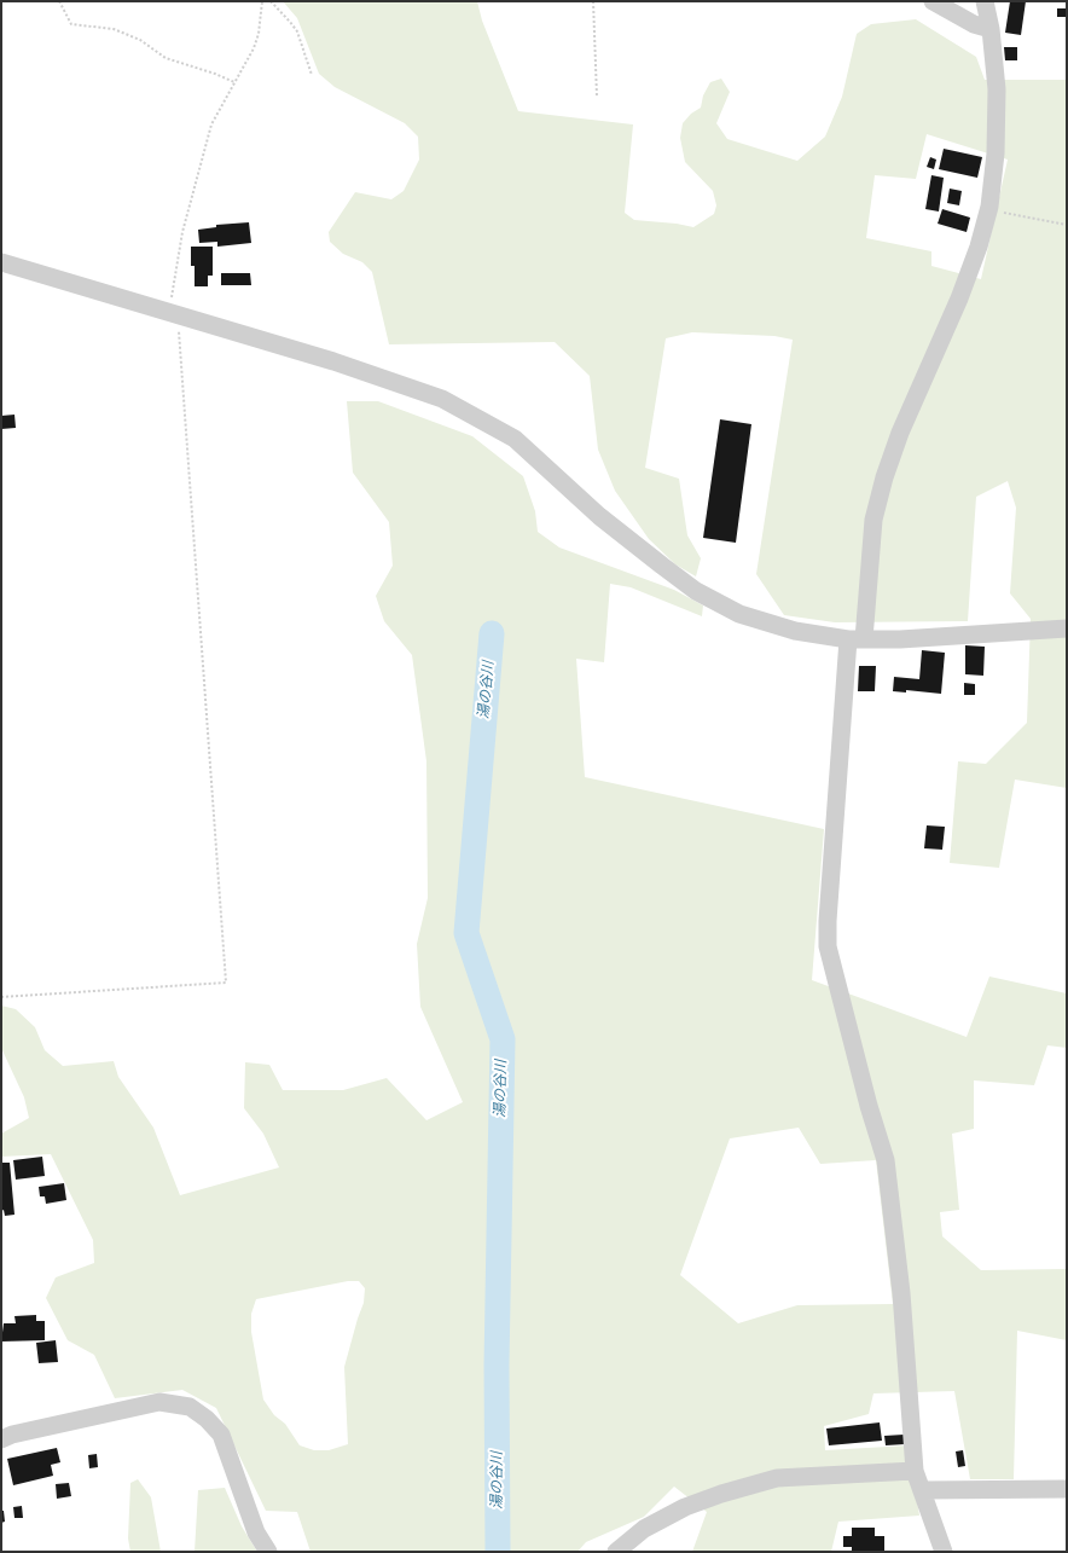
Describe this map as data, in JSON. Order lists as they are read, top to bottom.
{
  "water": ["湯の谷川"]
}
